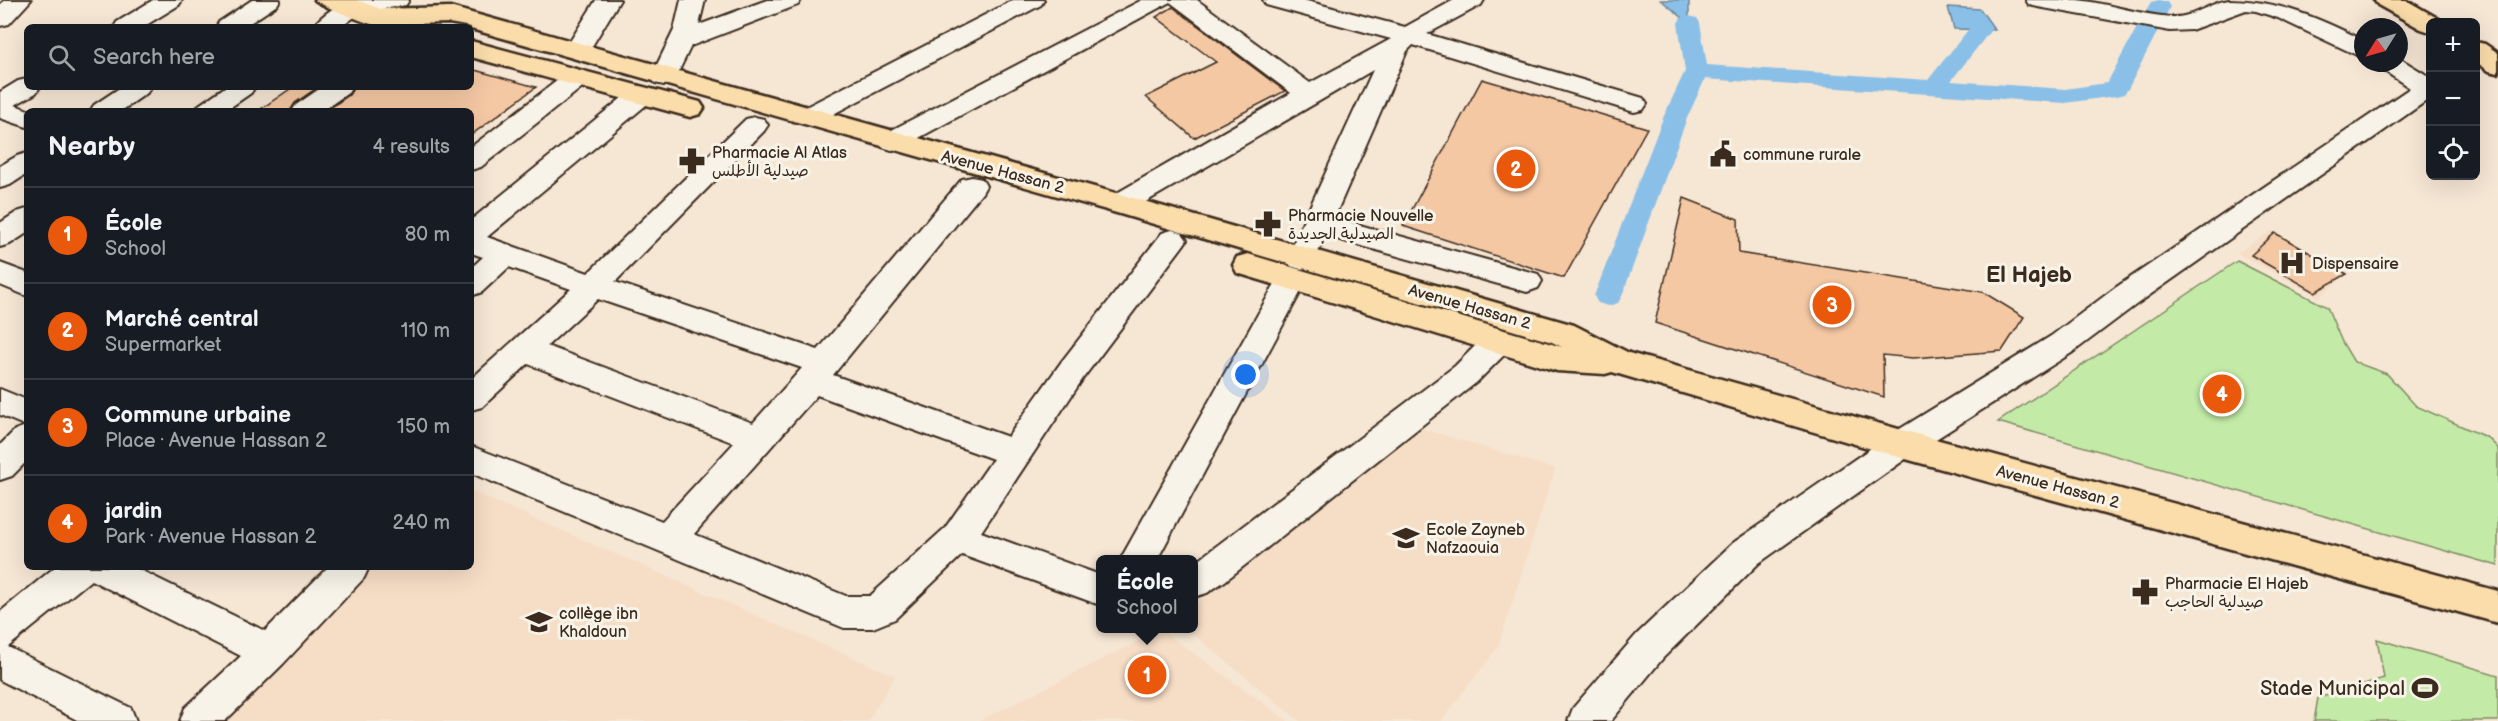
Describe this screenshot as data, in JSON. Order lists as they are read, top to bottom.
{
  "streets": {
    "main road": ["Avenue Hassan 2"]
  },
  "districts": ["El Hajeb"],
  "places": {
    "public building": ["commune rurale"],
    "pharmacy": ["Pharmacie Al Atlas صيدلية الأطلس", "Pharmacie Nouvelle الصيدلية الجديدة", "Pharmacie El Hajeb صيدلية الحاجب"],
    "hospital": ["Dispensaire"],
    "school or university": ["Ecole Zayneb Nafzaouia", "collège ibn Khaldoun"],
    "sports": ["Stade Municipal"]
  },
  "north": "bottom left",
  "page": {
    "map_buttons": ["+", "−"],
    "search": "Search here",
    "heading": ["Nearby", "4 results"],
    "pins": [
      "2",
      "3",
      "4",
      "1"
    ],
    "list": [
      {
        "mark": "1",
        "name": "École",
        "note": "School",
        "value": "80 m"
      },
      {
        "mark": "2",
        "name": "Marché central",
        "note": "Supermarket",
        "value": "110 m"
      },
      {
        "mark": "3",
        "name": "Commune urbaine",
        "note": "Place · Avenue Hassan 2",
        "value": "150 m"
      },
      {
        "mark": "4",
        "name": "jardin",
        "note": "Park · Avenue Hassan 2",
        "value": "240 m"
      }
    ],
    "popup": ["École", "School"]
  }
}
